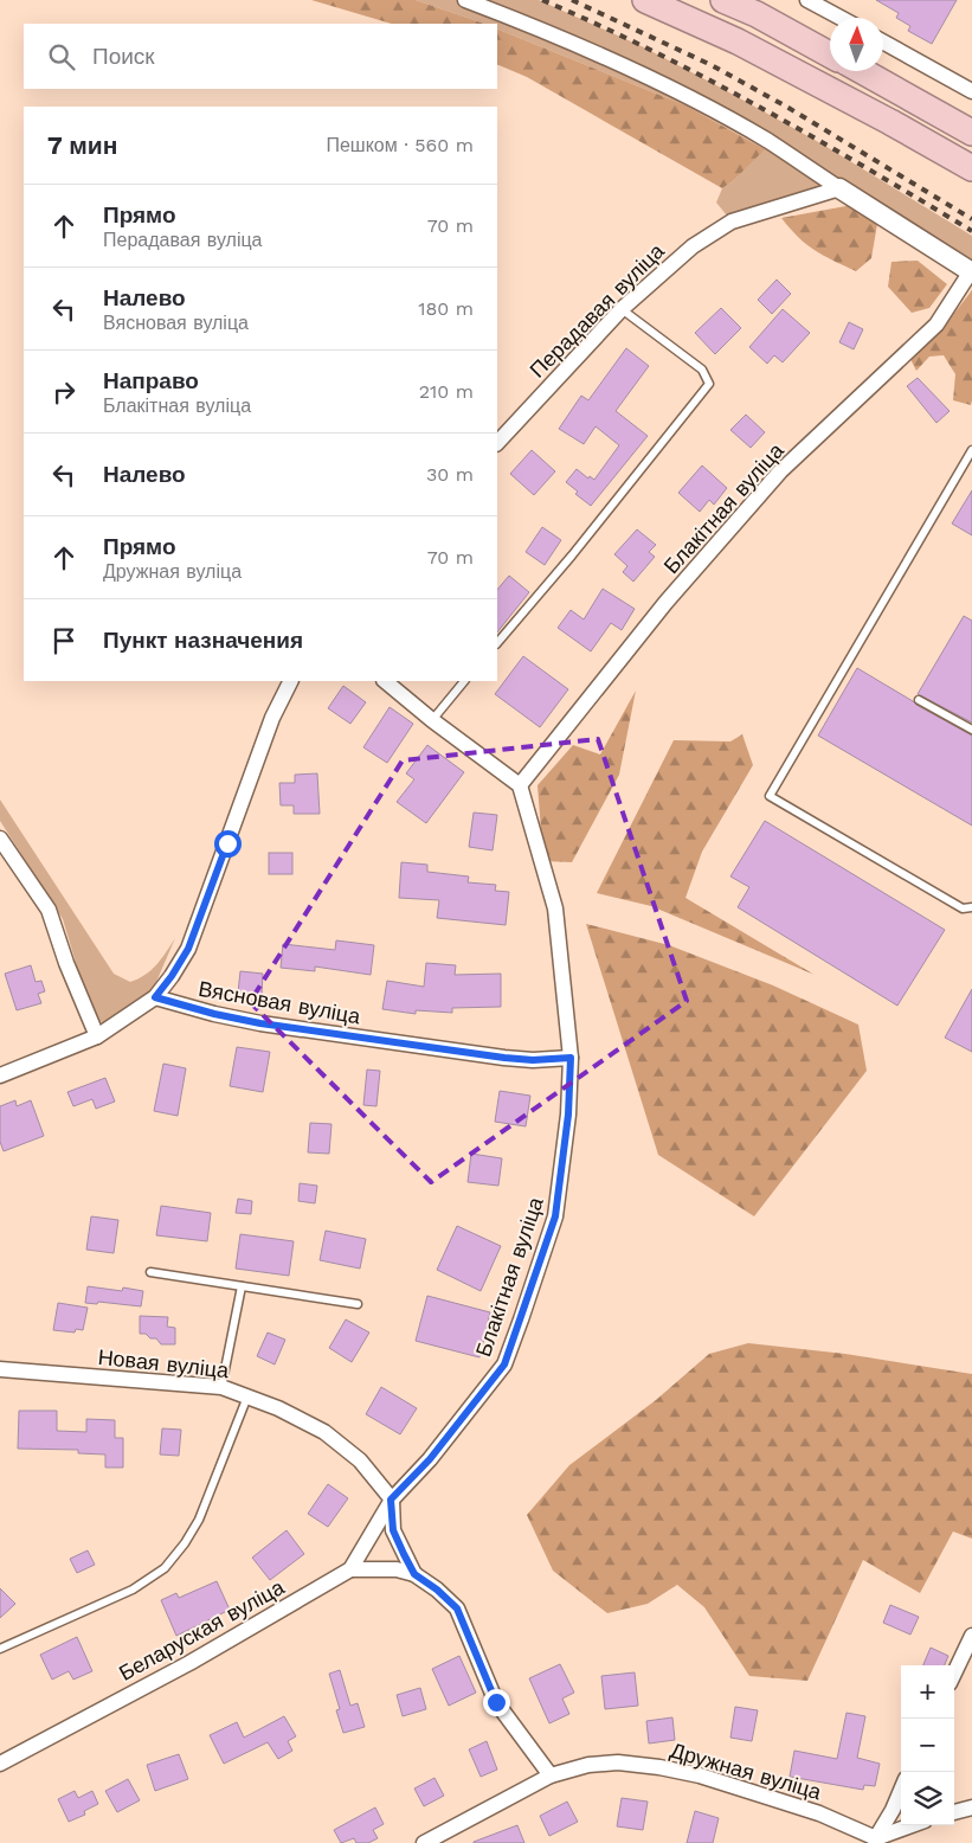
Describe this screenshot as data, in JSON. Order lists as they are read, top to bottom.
{
  "streets": {
    "street": [
      "Перадавая вуліца",
      "Блакітная вуліца",
      "Вясновая вуліца",
      "Новая вуліца",
      "Беларуская вуліца",
      "Дружная вуліца"
    ]
  },
  "crossings": [
    ["Блакітная вуліца", "Вясновая вуліца"],
    ["Блакітная вуліца", "Новая вуліца"],
    ["Блакітная вуліца", "Беларуская вуліца"],
    ["Новая вуліца", "Беларуская вуліца"]
  ],
  "north": "top",
  "page": {
    "search": "Поиск",
    "heading": ["7 мин", "Пешком · 560 m"],
    "list": [
      ["Прямо", "Перадавая вуліца", "70 m"],
      ["Налево", "Вясновая вуліца", "180 m"],
      ["Направо", "Блакітная вуліца", "210 m"],
      ["Налево", "30 m"],
      ["Прямо", "Дружная вуліца", "70 m"],
      "Пункт назначения"
    ],
    "map_buttons": ["+", "−"]
  }
}
